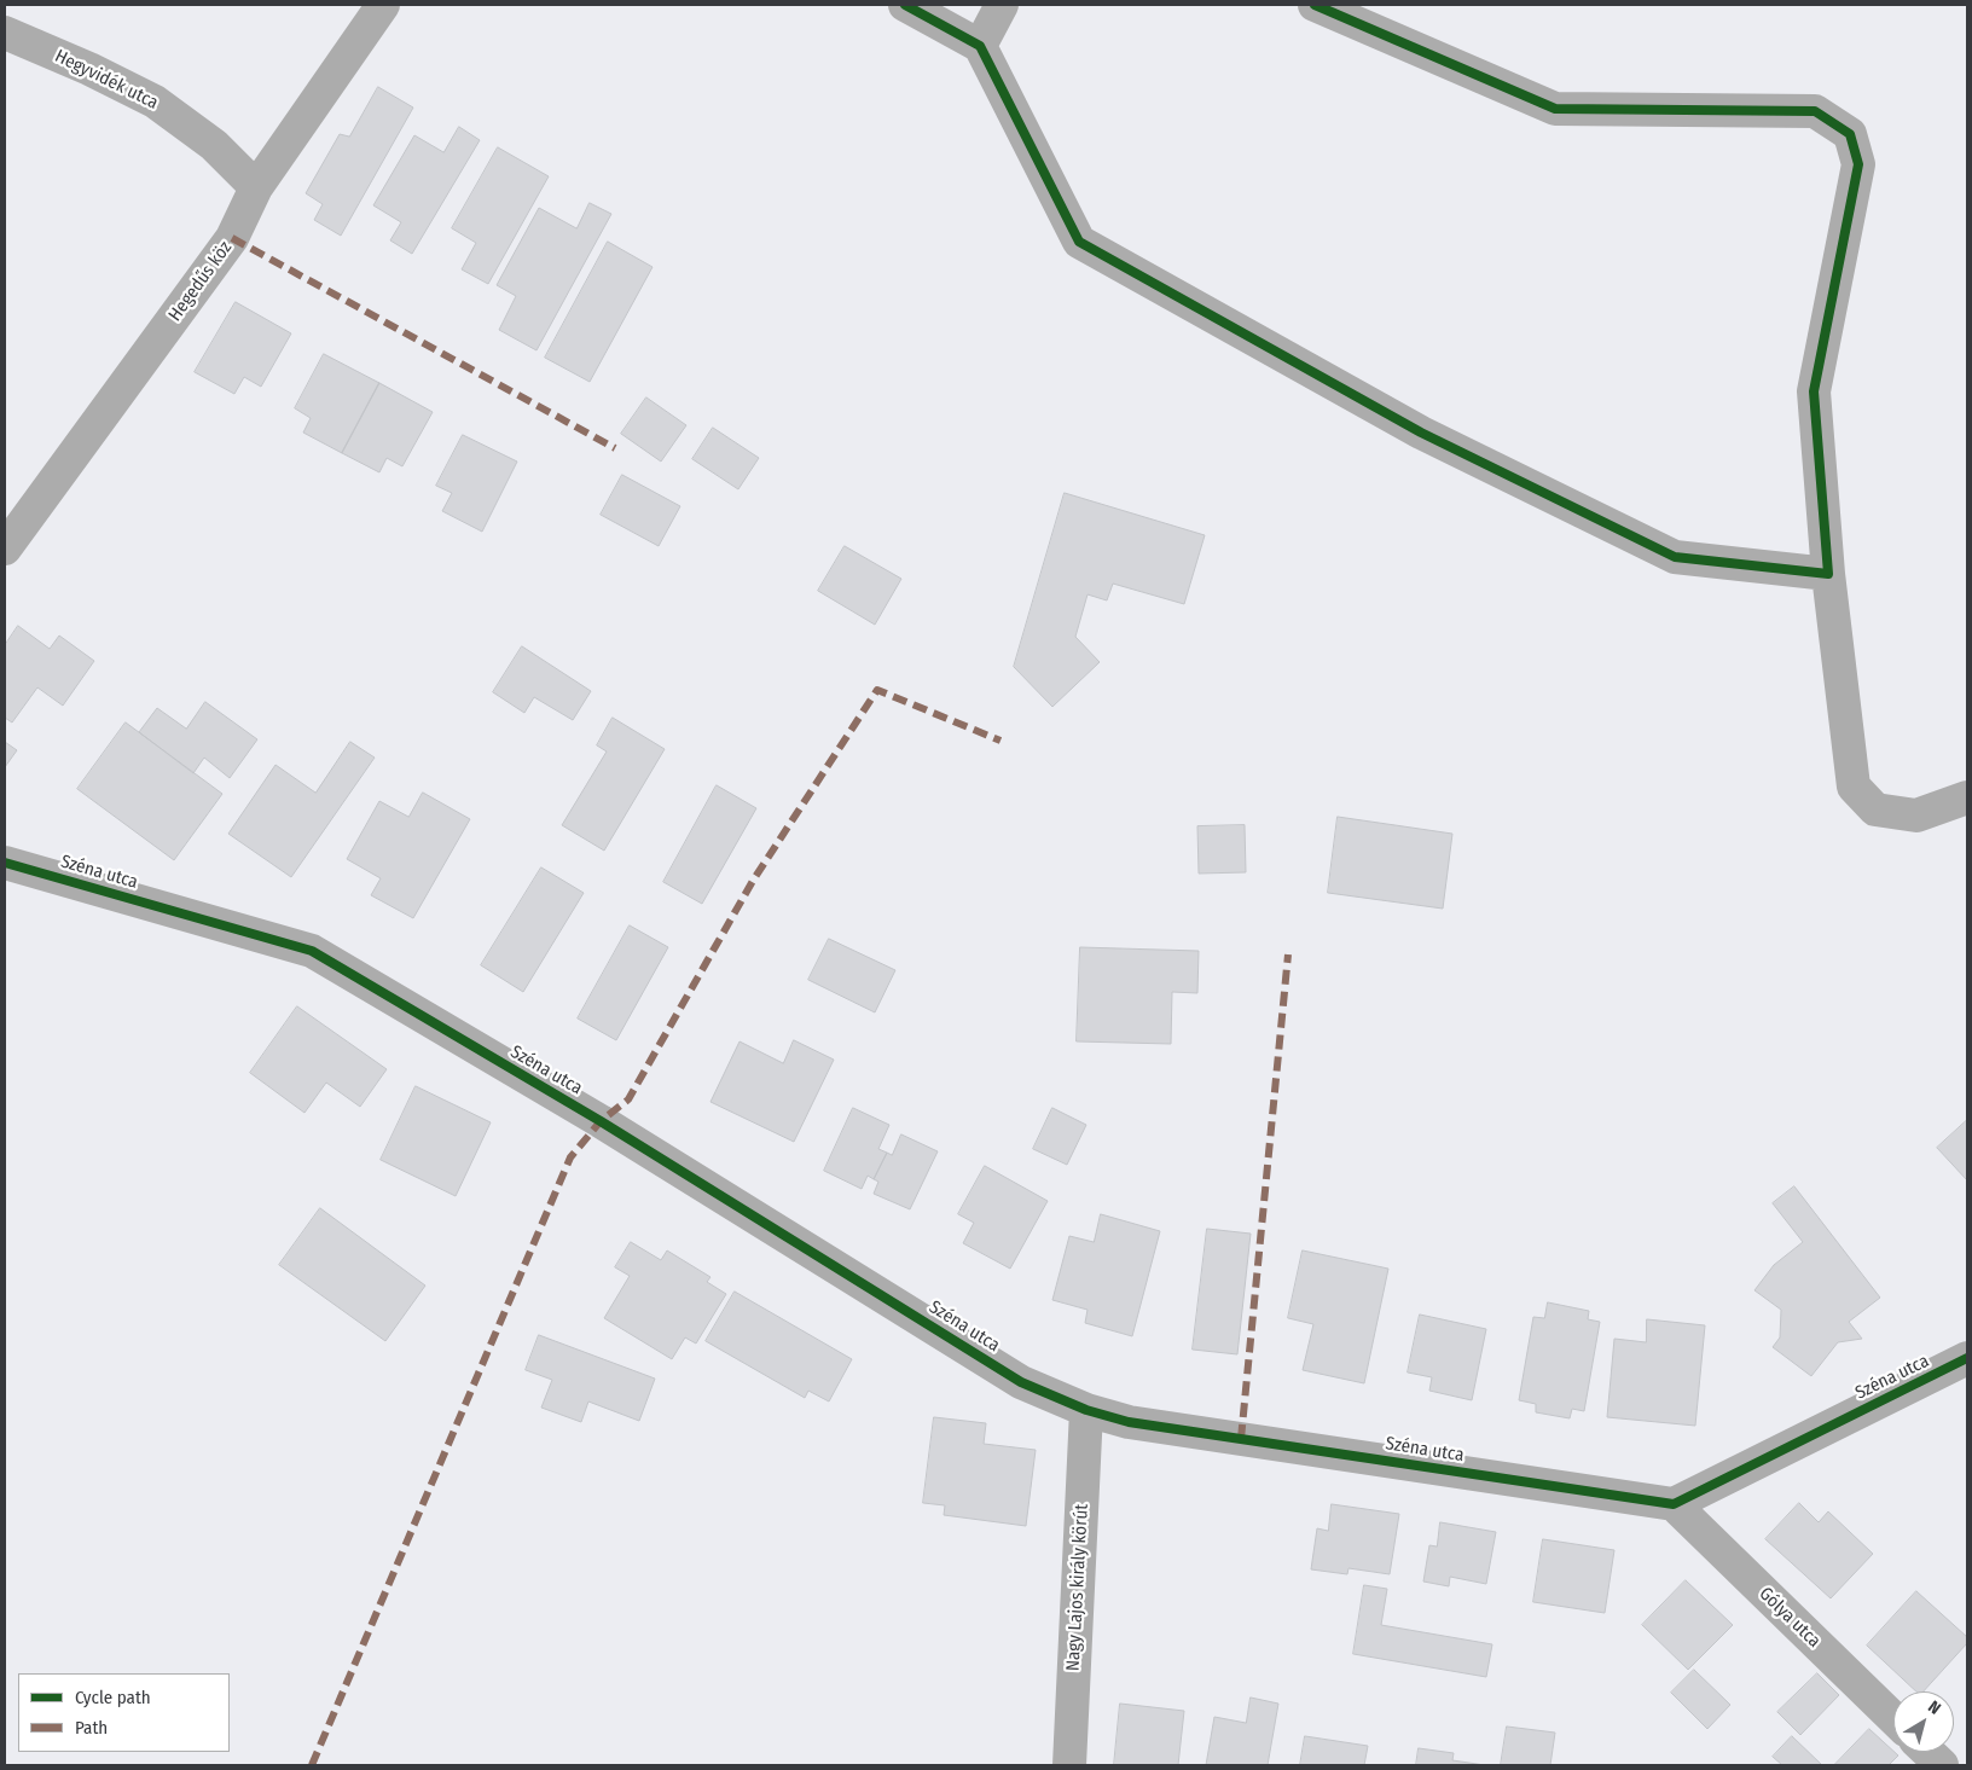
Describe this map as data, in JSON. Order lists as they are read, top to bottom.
{
  "streets": {
    "street": [
      "Hegyvidék utca",
      "Hegedűs köz",
      "Széna utca",
      "Nagy Lajos király körút",
      "Gólya utca"
    ]
  },
  "crossings": [
    ["Hegyvidék utca", "Hegedűs köz"],
    ["Széna utca", "Nagy Lajos király körút"],
    ["Széna utca", "Gólya utca"]
  ],
  "legend": ["Cycle path", "Path"],
  "north": "top right"
}
